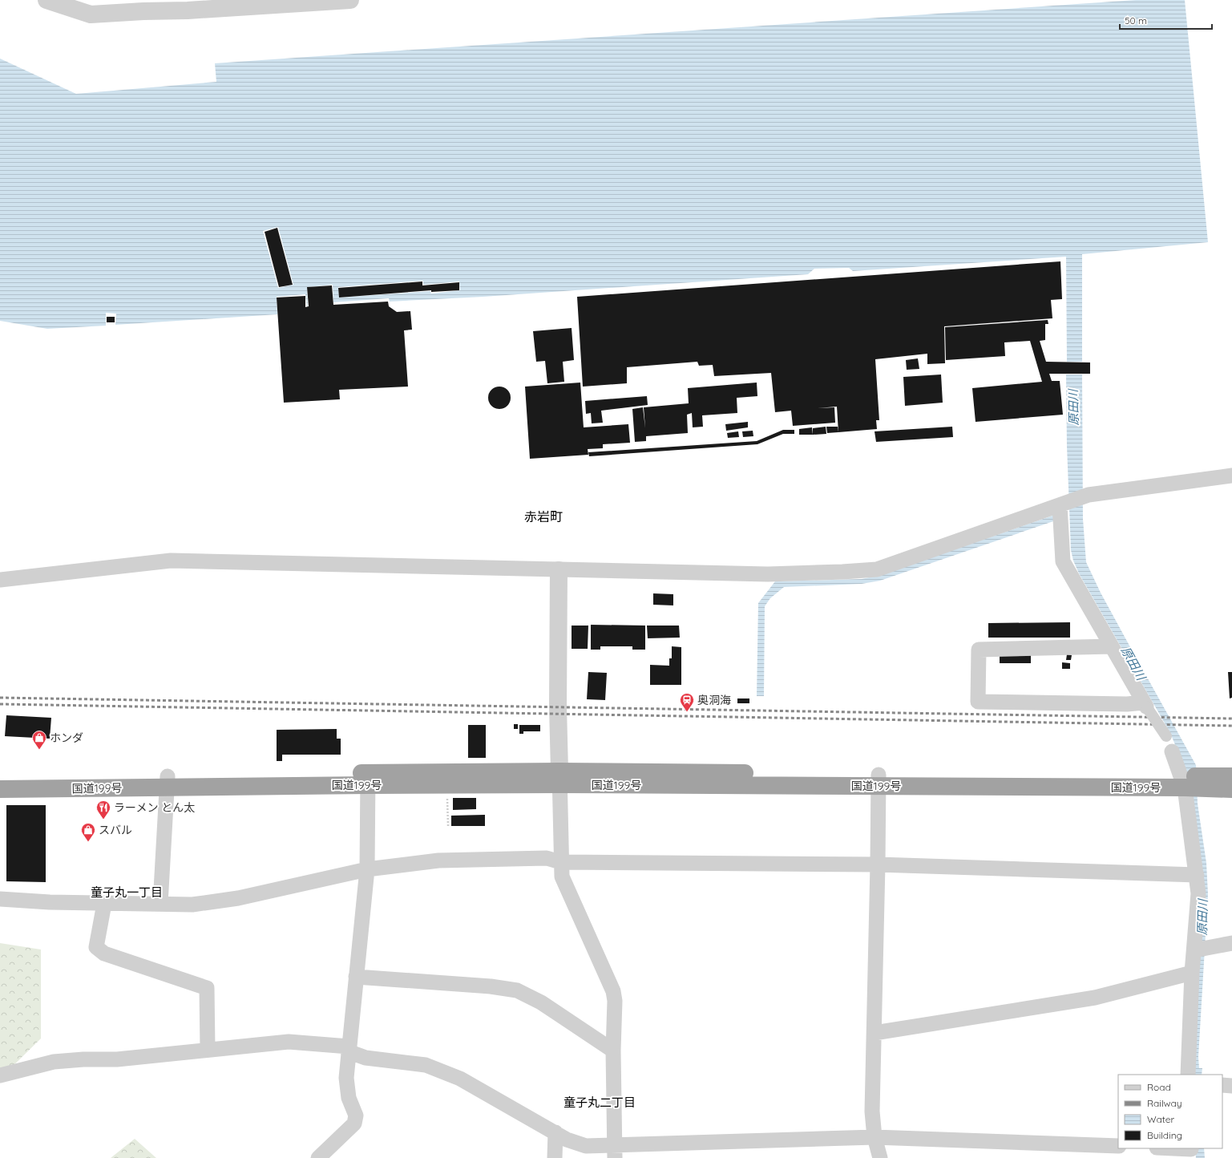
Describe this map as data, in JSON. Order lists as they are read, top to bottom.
{
  "streets": {
    "highway": ["国道199号"]
  },
  "districts": ["赤岩町", "童子丸一丁目", "童子丸二丁目"],
  "water": ["原田川"],
  "places": {
    "station": ["奥洞海"],
    "shop": ["ホンダ", "スバル"],
    "restaurant": ["ラーメン とん太"]
  },
  "legend": [
    "Road",
    "Railway",
    "Water",
    "Building"
  ],
  "scale_bar": "50 m"
}
